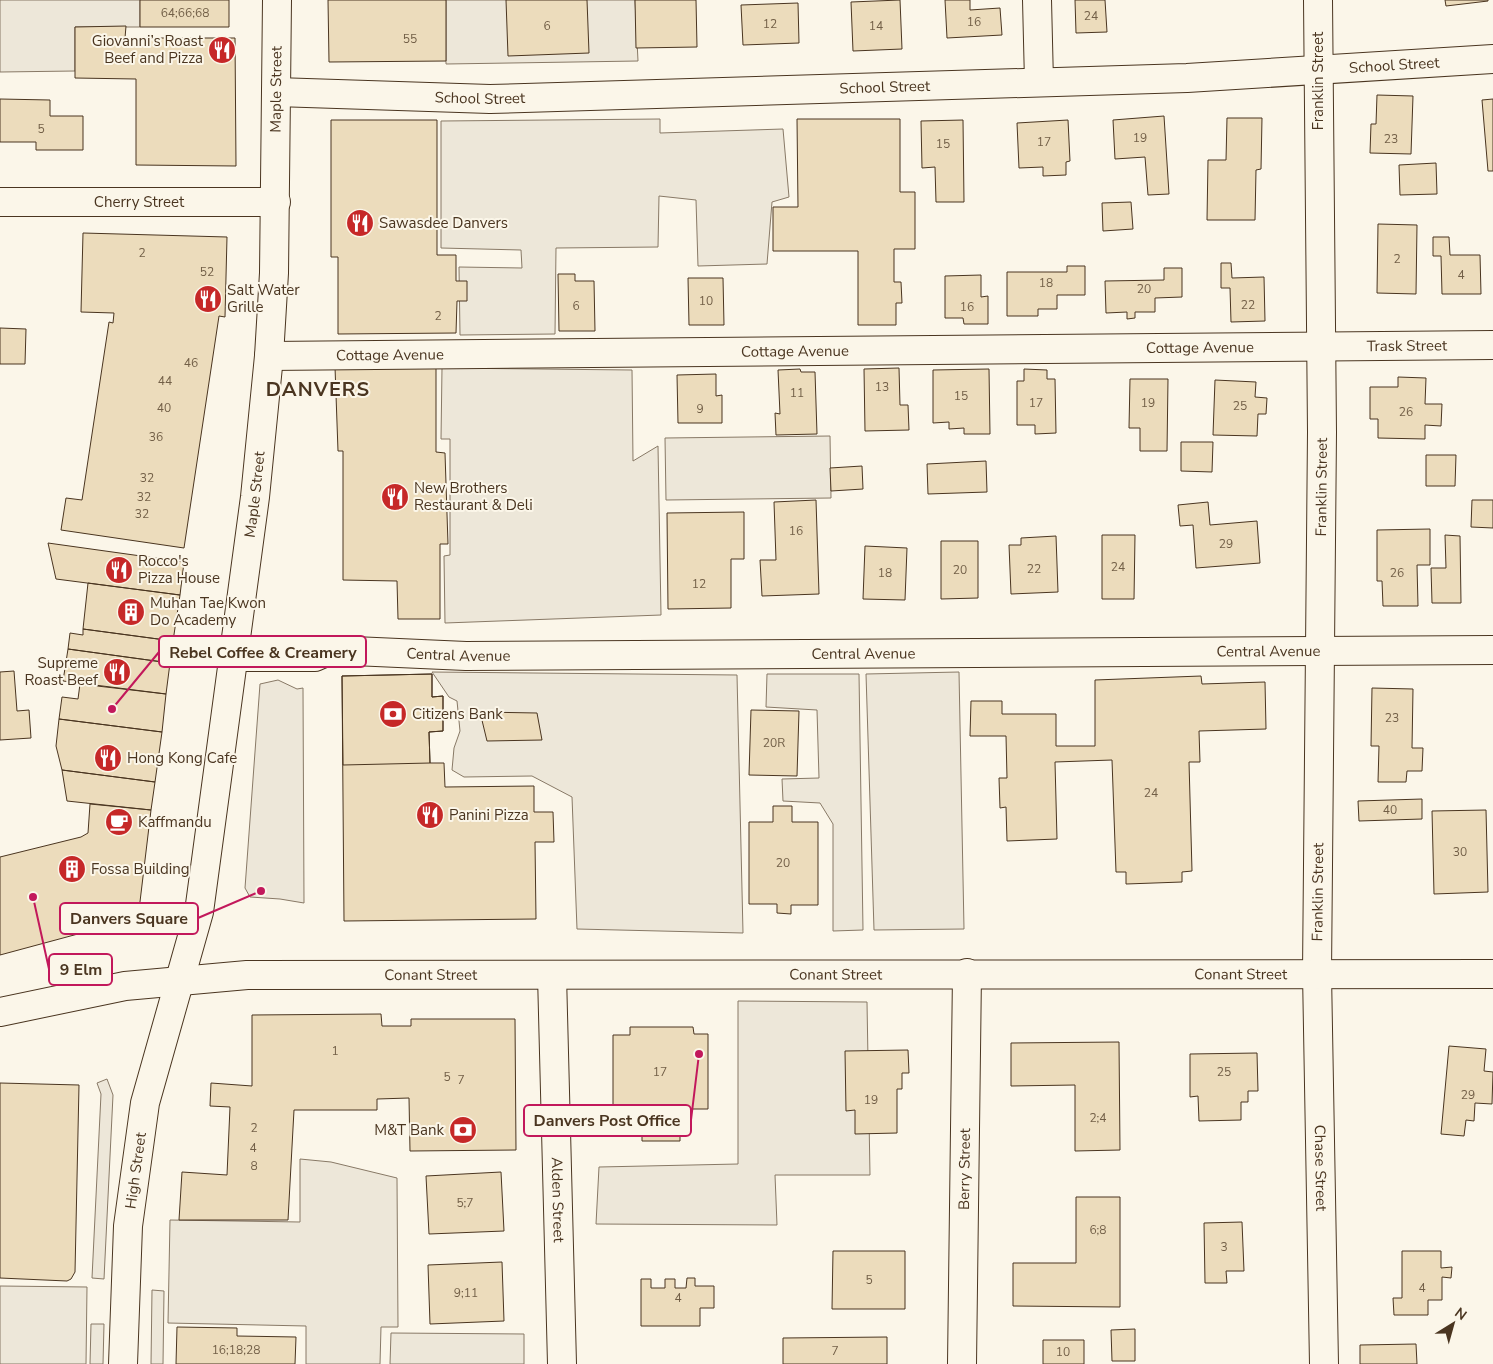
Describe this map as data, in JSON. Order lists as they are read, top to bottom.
{
  "streets": {
    "street": [
      "School Street",
      "Franklin Street",
      "Maple Street",
      "Cherry Street",
      "Trask Street",
      "Cottage Avenue",
      "Central Avenue",
      "Conant Street",
      "Chase Street",
      "Berry Street",
      "High Street",
      "Alden Street"
    ]
  },
  "crossings": [
    ["School Street", "Franklin Street"],
    ["School Street", "Maple Street"],
    ["Franklin Street", "Trask Street"],
    ["Franklin Street", "Cottage Avenue"],
    ["Franklin Street", "Central Avenue"],
    ["Franklin Street", "Conant Street"],
    ["Franklin Street", "Chase Street"],
    ["Maple Street", "Cherry Street"],
    ["Maple Street", "Cottage Avenue"],
    ["Maple Street", "Central Avenue"],
    ["Maple Street", "Conant Street"],
    ["Maple Street", "High Street"],
    ["Trask Street", "Cottage Avenue"],
    ["Conant Street", "Chase Street"],
    ["Conant Street", "Berry Street"],
    ["Conant Street", "High Street"],
    ["Conant Street", "Alden Street"]
  ],
  "districts": ["DANVERS"],
  "places": {
    "restaurant": [
      "Giovanni’s Roast Beef and Pizza",
      "Sawasdee Danvers",
      "Salt Water Grille",
      "New Brothers Restaurant & Deli",
      "Rocco's Pizza House",
      "Supreme Roast Beef",
      "Hong Kong Cafe",
      "Panini Pizza"
    ],
    "building": ["Muhan Tae Kwon Do Academy", "Fossa Building"],
    "other": [
      "Rebel Coffee & Creamery",
      "Danvers Square",
      "9 Elm",
      "Danvers Post Office"
    ],
    "bank": ["Citizens Bank", "M&T Bank"],
    "cafe": ["Kaffmandu"]
  },
  "house_numbers": [
    "64;66;68",
    "24",
    "16",
    "12",
    "6",
    "14",
    "55",
    "5",
    "19",
    "23",
    "17",
    "15",
    "2",
    "2",
    "52",
    "4",
    "18",
    "20",
    "10",
    "22",
    "6",
    "16",
    "2",
    "46",
    "44",
    "13",
    "11",
    "15",
    "17",
    "19",
    "25",
    "40",
    "9",
    "26",
    "36",
    "32",
    "32",
    "32",
    "16",
    "29",
    "24",
    "22",
    "20",
    "18",
    "26",
    "12",
    "23",
    "20R",
    "24",
    "40",
    "30",
    "20",
    "1",
    "17",
    "25",
    "5",
    "7",
    "29",
    "19",
    "2;4",
    "2",
    "4",
    "8",
    "5;7",
    "6;8",
    "3",
    "5",
    "4",
    "9;11",
    "4",
    "16;18;28",
    "7",
    "10"
  ],
  "north": "top right"
}
